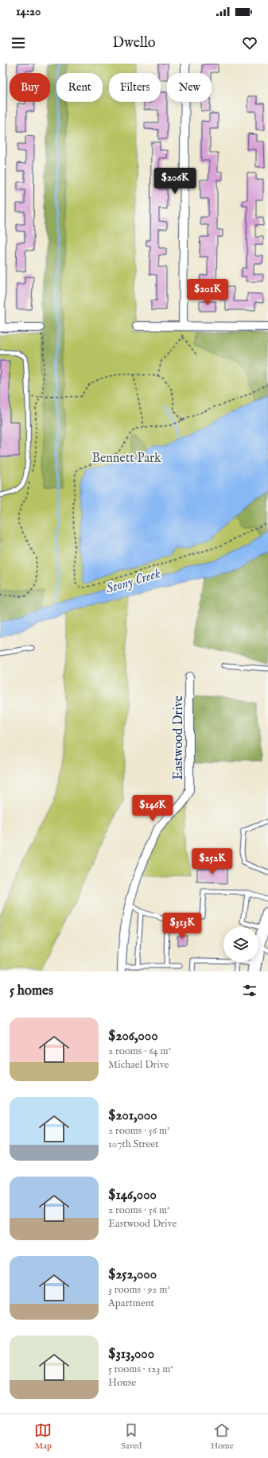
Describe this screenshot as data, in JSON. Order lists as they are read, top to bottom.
{
  "streets": {
    "street": ["Eastwood Drive"]
  },
  "water": ["Stony Creek"],
  "parks": ["Bennett Park"],
  "page": {
    "status": "14:20",
    "header": "Dwello",
    "chip": [
      "Buy",
      "Rent",
      "Filters",
      "New"
    ],
    "price": [
      "$206K",
      "$201K",
      "$146K",
      "$252K",
      "$313K"
    ],
    "heading": "5 homes",
    "list": [
      {
        "name": "$206,000",
        "note": "2 rooms · 64 m² · Michael Drive"
      },
      {
        "name": "$201,000",
        "note": "2 rooms · 56 m² · 107th Street"
      },
      {
        "name": "$146,000",
        "note": "2 rooms · 56 m² · Eastwood Drive"
      },
      {
        "name": "$252,000",
        "note": "3 rooms · 92 m² · Apartment"
      },
      {
        "name": "$313,000",
        "note": "5 rooms · 123 m² · House"
      }
    ],
    "tabs": ["Map", "Saved", "Home"]
  }
}
